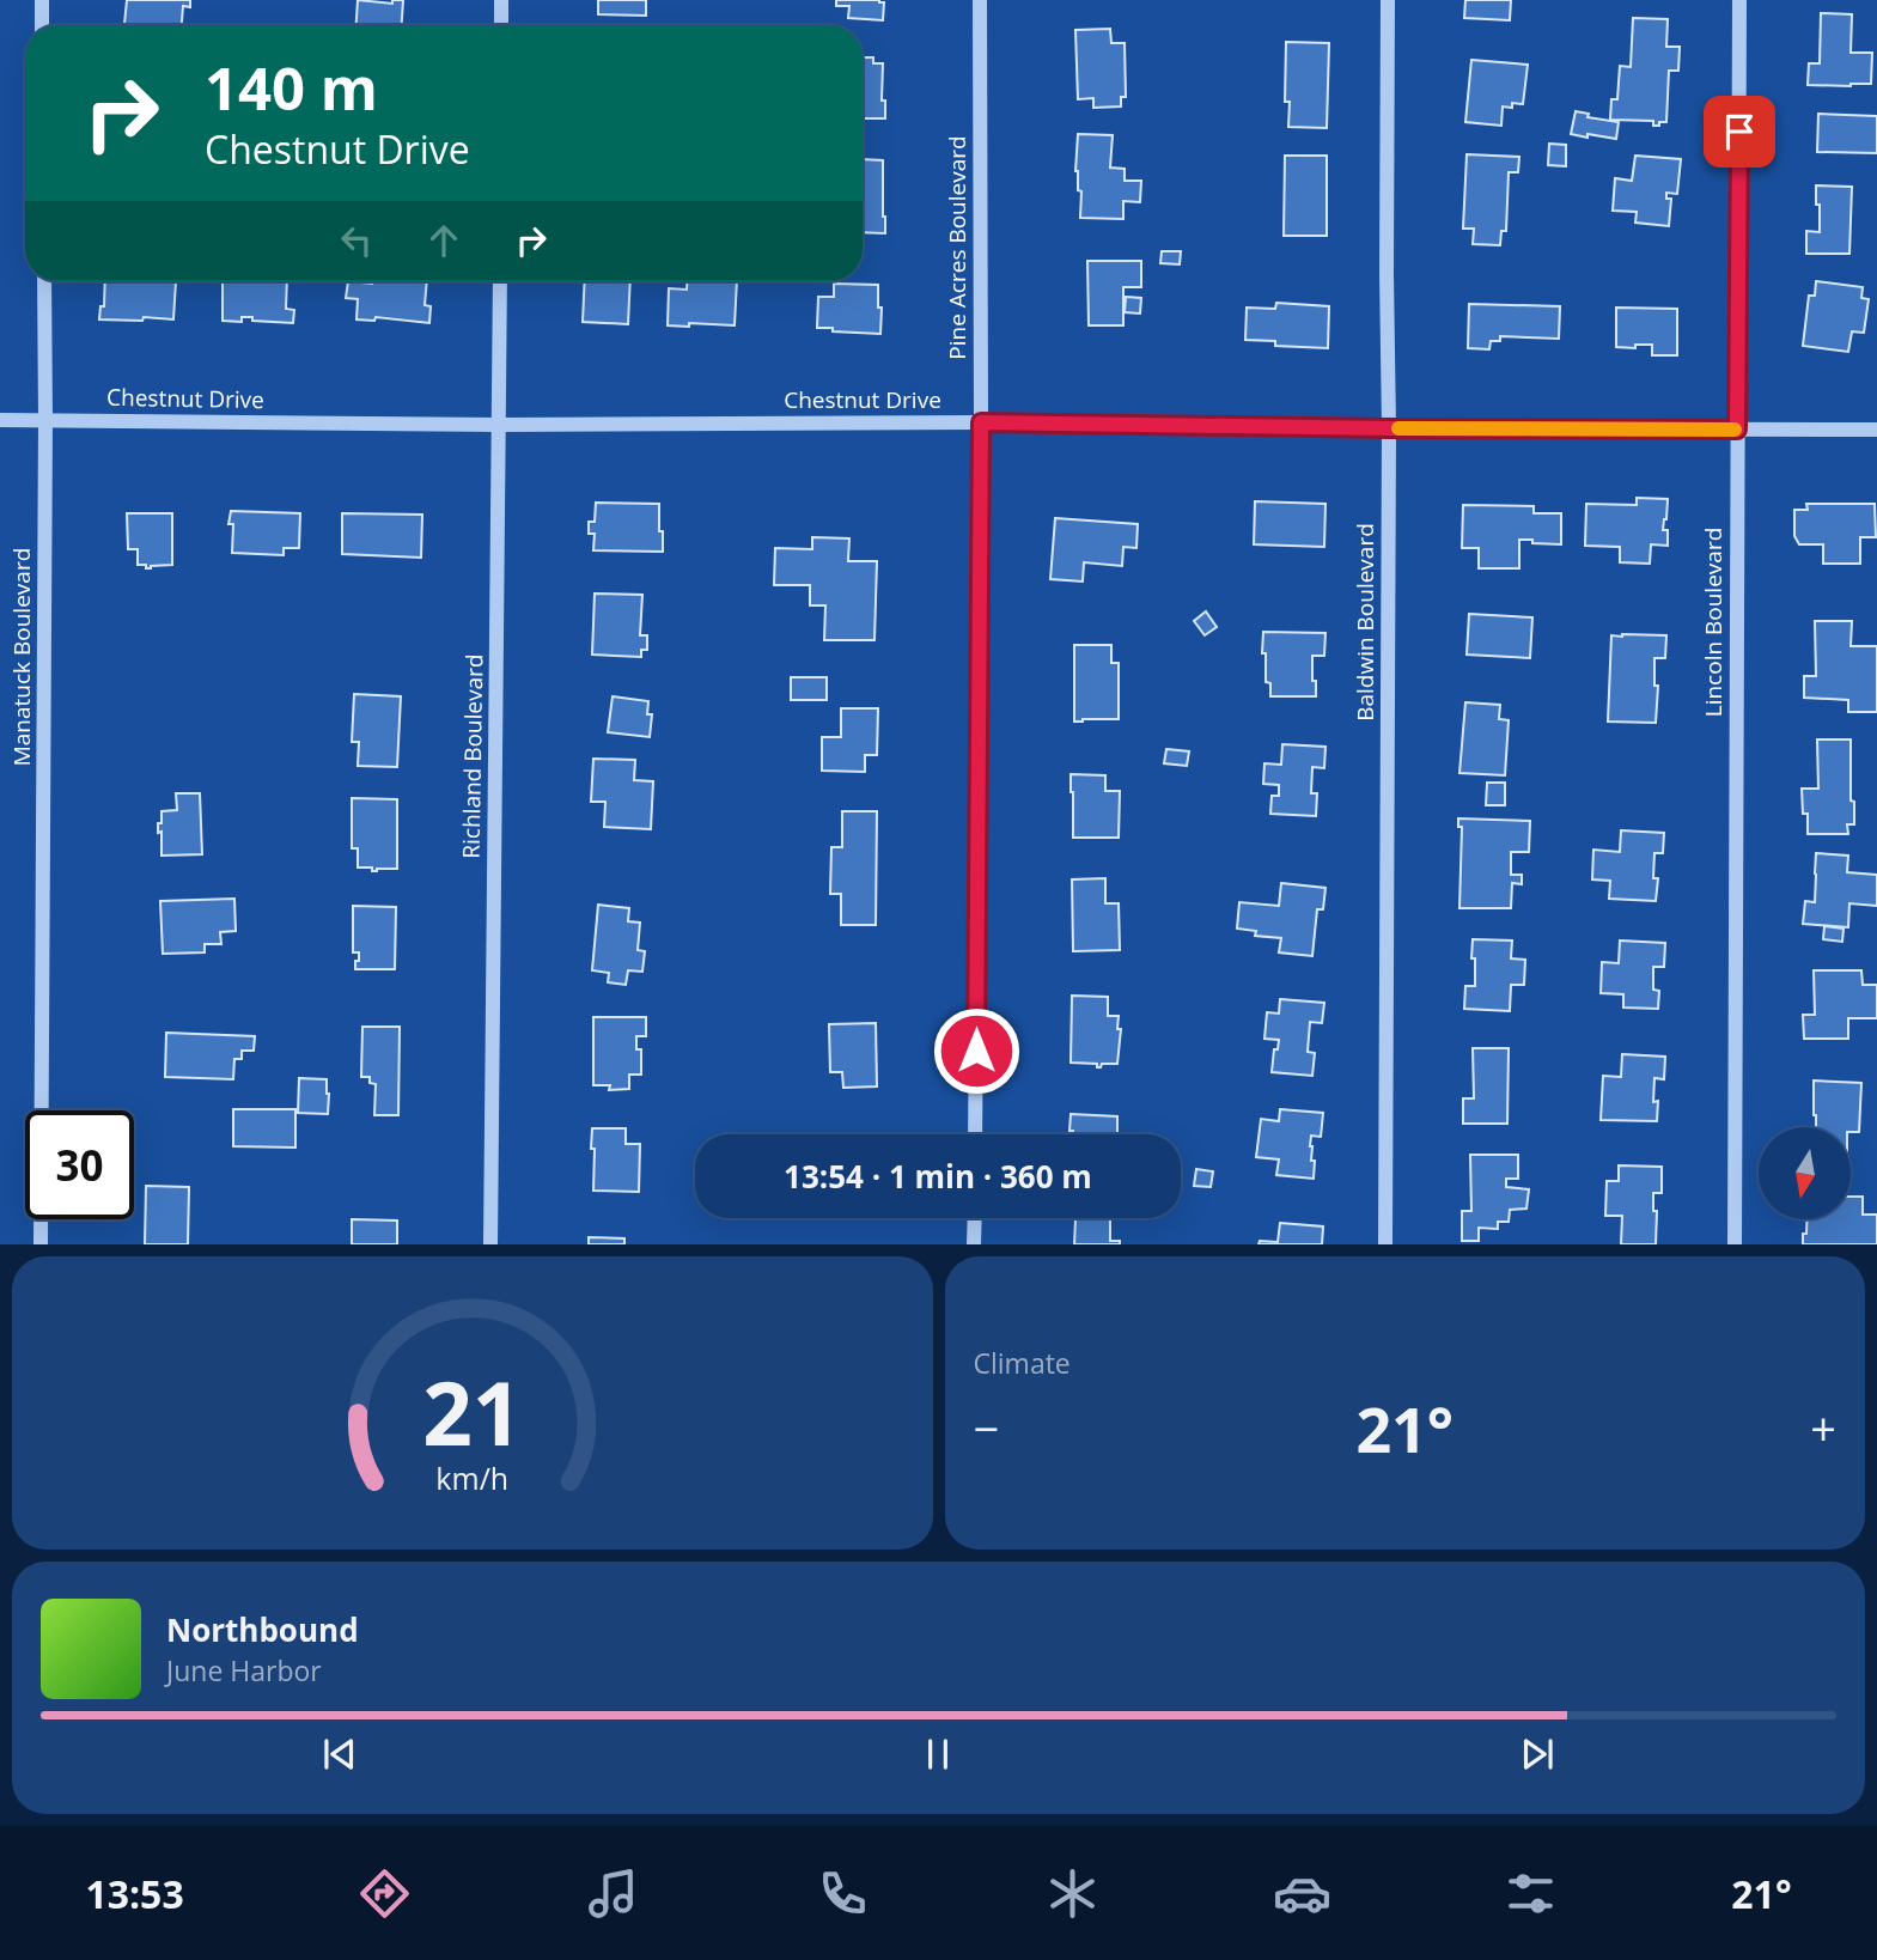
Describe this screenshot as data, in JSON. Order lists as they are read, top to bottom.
{
  "streets": {
    "street": [
      "Pine Acres Boulevard",
      "Chestnut Drive",
      "Baldwin Boulevard",
      "Lincoln Boulevard",
      "Manatuck Boulevard",
      "Richland Boulevard"
    ]
  },
  "crossings": [
    ["Pine Acres Boulevard", "Chestnut Drive"],
    ["Chestnut Drive", "Baldwin Boulevard"],
    ["Chestnut Drive", "Lincoln Boulevard"],
    ["Chestnut Drive", "Manatuck Boulevard"],
    ["Chestnut Drive", "Richland Boulevard"]
  ],
  "north": "bottom",
  "page": {
    "turn": ["140 m", "Chestnut Drive"],
    "limit": "30",
    "trip": "13:54 · 1 min · 360 m",
    "tile": "Climate",
    "heat": ["−", "21°", "+"],
    "song": ["Northbound", "June Harbor"],
    "tabs": ["13:53", "21°"],
    "gauge": ["21", "km/h"]
  }
}
